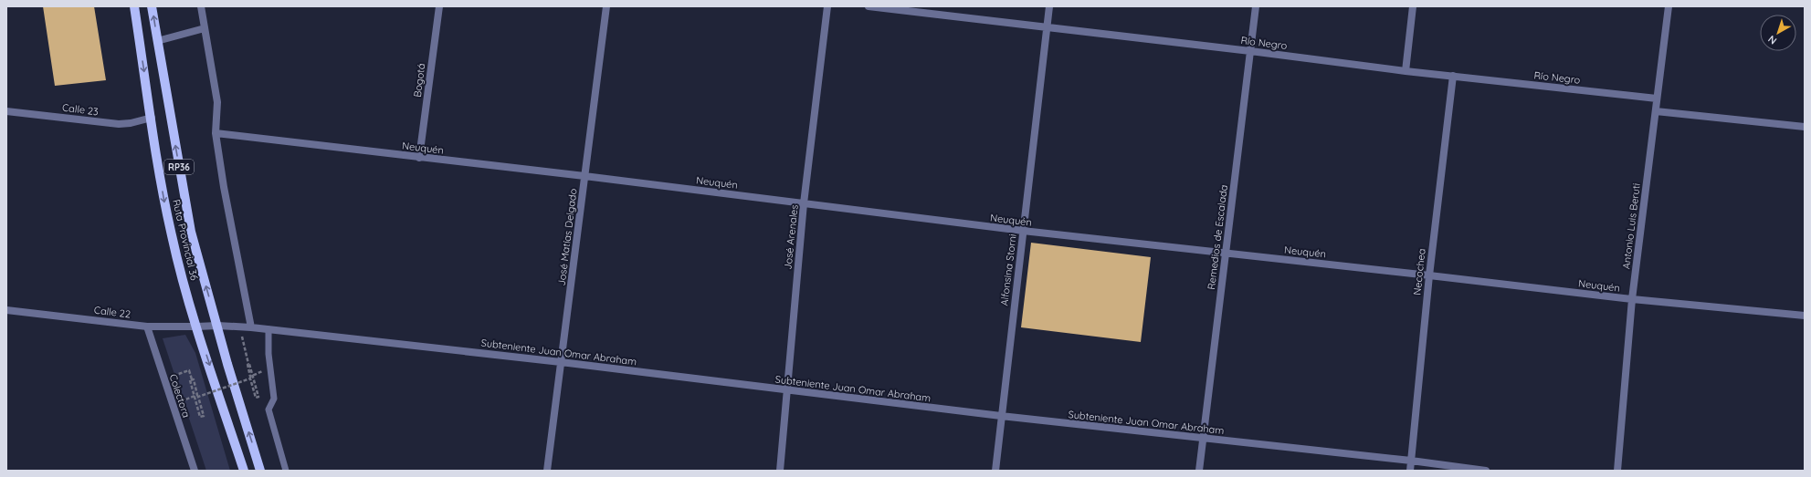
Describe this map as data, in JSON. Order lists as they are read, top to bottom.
{
  "streets": {
    "main road": ["RP36", "Ruta Provincial 36"],
    "street": [
      "Río Negro",
      "Bogotá",
      "Calle 23",
      "Neuquén",
      "Antonio Luis Beruti",
      "José Matías Delgado",
      "José Arenales",
      "Remedios de Escalada",
      "Alfonsina Storni",
      "Necochea",
      "Calle 22",
      "Subteniente Juan Omar Abraham",
      "Colectora"
    ]
  },
  "crossings": [
    ["Río Negro", "Antonio Luis Beruti"],
    ["Río Negro", "Remedios de Escalada"],
    ["Río Negro", "Alfonsina Storni"],
    ["Río Negro", "Necochea"],
    ["Bogotá", "Neuquén"],
    ["Calle 23", "Ruta Provincial 36"],
    ["Neuquén", "Antonio Luis Beruti"],
    ["Neuquén", "José Matías Delgado"],
    ["Neuquén", "José Arenales"],
    ["Neuquén", "Remedios de Escalada"],
    ["Neuquén", "Alfonsina Storni"],
    ["Neuquén", "Necochea"],
    ["José Matías Delgado", "Subteniente Juan Omar Abraham"],
    ["José Arenales", "Subteniente Juan Omar Abraham"],
    ["Remedios de Escalada", "Subteniente Juan Omar Abraham"],
    ["Ruta Provincial 36", "Calle 22"],
    ["Ruta Provincial 36", "Subteniente Juan Omar Abraham"],
    ["Alfonsina Storni", "Subteniente Juan Omar Abraham"],
    ["Necochea", "Subteniente Juan Omar Abraham"],
    ["Calle 22", "Subteniente Juan Omar Abraham"],
    ["Calle 22", "Colectora"]
  ],
  "north": "bottom left"
}
